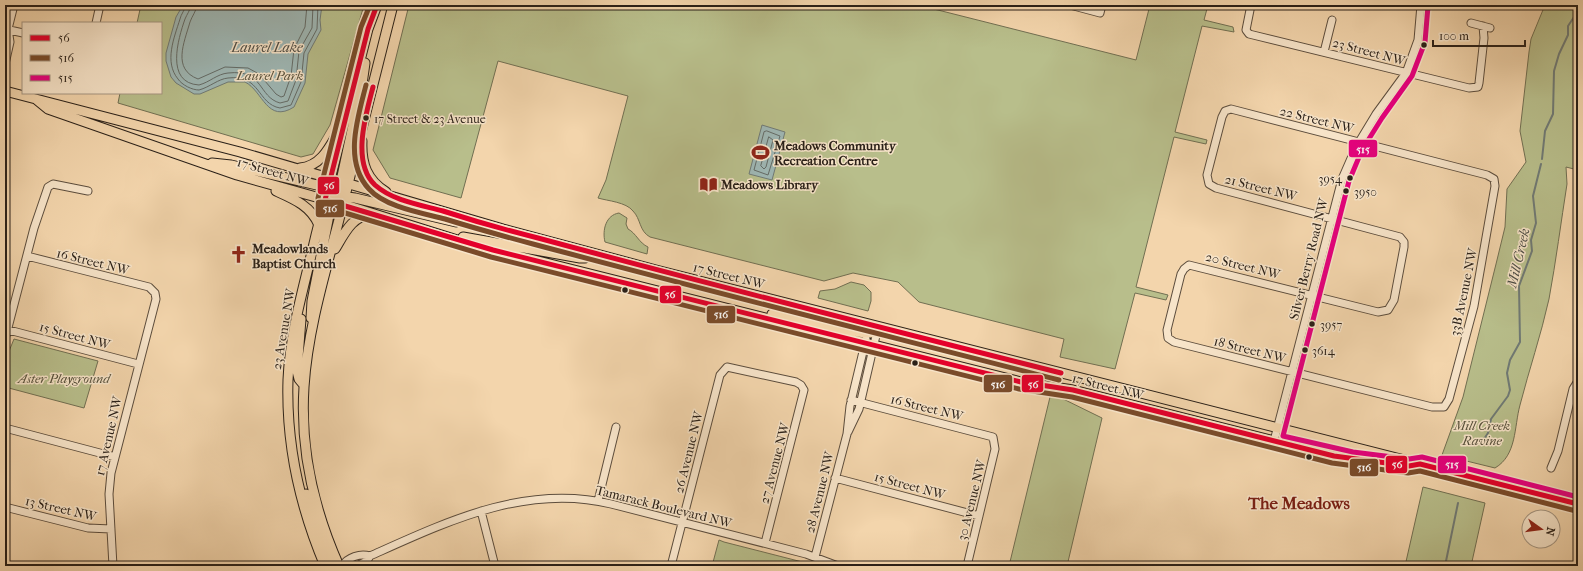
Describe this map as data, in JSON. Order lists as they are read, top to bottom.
{
  "streets": {
    "main road": ["17 Street NW", "23 Avenue NW"],
    "street": [
      "23 Street NW",
      "22 Street NW",
      "21 Street NW",
      "Silver Berry Road NW",
      "16 Street NW",
      "20 Street NW",
      "33B Avenue NW",
      "15 Street NW",
      "18 Street NW",
      "17 Avenue NW",
      "26 Avenue NW",
      "27 Avenue NW",
      "28 Avenue NW",
      "30 Avenue NW",
      "Tamarack Boulevard NW",
      "13 Street NW"
    ]
  },
  "crossings": [
    ["23 Street NW", "Silver Berry Road NW"],
    ["22 Street NW", "21 Street NW"],
    ["22 Street NW", "Silver Berry Road NW"],
    ["22 Street NW", "33B Avenue NW"],
    ["17 Street NW", "Silver Berry Road NW"],
    ["17 Street NW", "23 Avenue NW"],
    ["17 Street NW", "28 Avenue NW"],
    ["21 Street NW", "Silver Berry Road NW"],
    ["21 Street NW", "20 Street NW"],
    ["Silver Berry Road NW", "20 Street NW"],
    ["Silver Berry Road NW", "18 Street NW"],
    ["16 Street NW", "17 Avenue NW"],
    ["16 Street NW", "28 Avenue NW"],
    ["16 Street NW", "30 Avenue NW"],
    ["20 Street NW", "18 Street NW"],
    ["33B Avenue NW", "18 Street NW"],
    ["15 Street NW", "17 Avenue NW"],
    ["15 Street NW", "28 Avenue NW"],
    ["15 Street NW", "30 Avenue NW"],
    ["17 Avenue NW", "13 Street NW"],
    ["26 Avenue NW", "27 Avenue NW"],
    ["26 Avenue NW", "Tamarack Boulevard NW"],
    ["27 Avenue NW", "Tamarack Boulevard NW"],
    ["28 Avenue NW", "Tamarack Boulevard NW"]
  ],
  "districts": ["The Meadows"],
  "water": ["Laurel Lake", "Mill Creek"],
  "parks": ["Laurel Park", "Aster Playground", "Mill Creek Ravine"],
  "places": {
    "other": [
      "17 Street & 23 Avenue",
      "3954",
      "3950",
      "3957",
      "3614"
    ],
    "sports": ["Meadows Community Recreation Centre"],
    "library": ["Meadows Library"],
    "church": ["Meadowlands Baptist Church"]
  },
  "lines": ["transit line 56", "transit line 516", "transit line 515"],
  "legend": ["56", "516", "515"],
  "scale_bar": "100 m",
  "north": "right"
}
